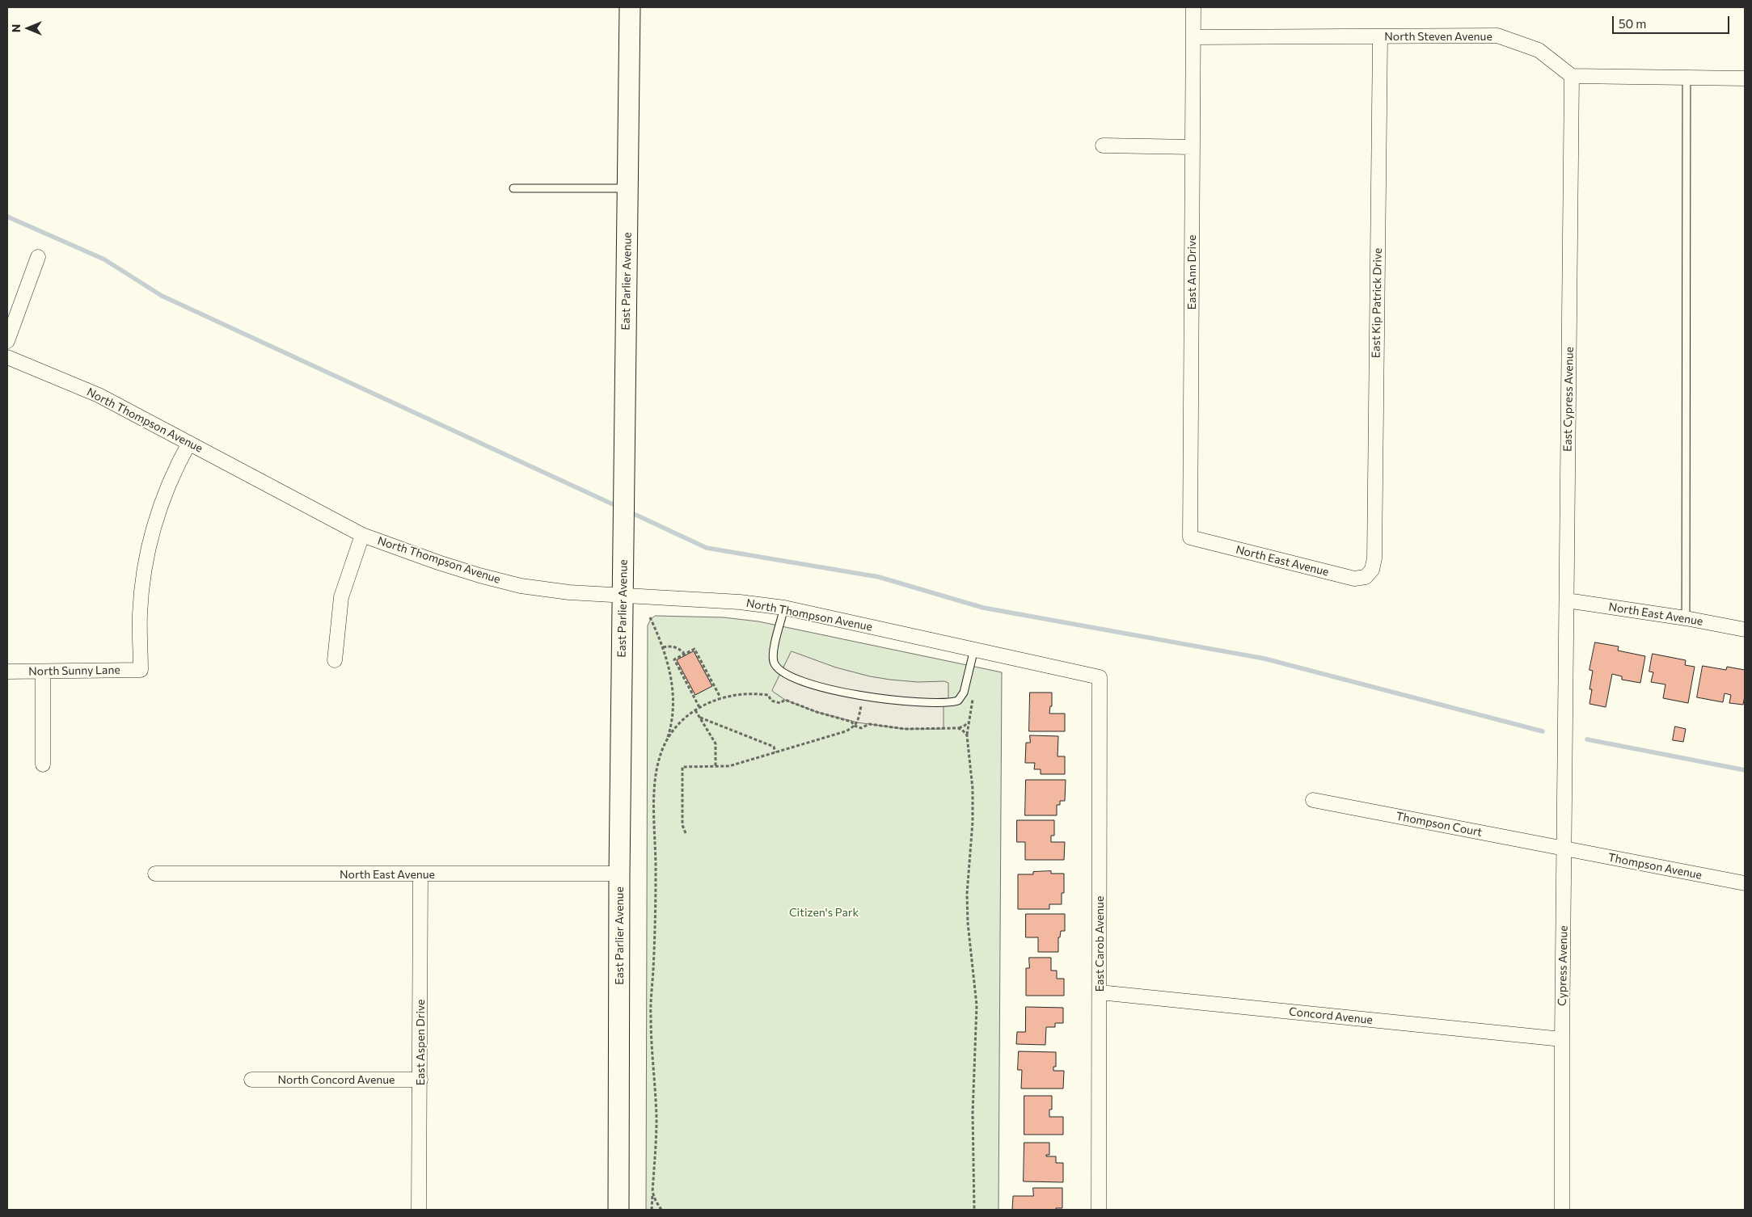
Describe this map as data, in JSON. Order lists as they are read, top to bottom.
{
  "streets": {
    "street": [
      "North Steven Avenue",
      "East Ann Drive",
      "East Parlier Avenue",
      "East Kip Patrick Drive",
      "East Cypress Avenue",
      "North Thompson Avenue",
      "North East Avenue",
      "North Sunny Lane",
      "Thompson Court",
      "Thompson Avenue",
      "East Carob Avenue",
      "Cypress Avenue",
      "Concord Avenue",
      "East Aspen Drive",
      "North Concord Avenue"
    ]
  },
  "crossings": [
    ["North Steven Avenue", "East Ann Drive"],
    ["North Steven Avenue", "East Kip Patrick Drive"],
    ["North Steven Avenue", "East Cypress Avenue"],
    ["East Ann Drive", "North East Avenue"],
    ["East Parlier Avenue", "North Thompson Avenue"],
    ["East Parlier Avenue", "North East Avenue"],
    ["East Kip Patrick Drive", "North East Avenue"],
    ["East Cypress Avenue", "North East Avenue"],
    ["East Cypress Avenue", "Cypress Avenue"],
    ["North Thompson Avenue", "North Sunny Lane"],
    ["North Thompson Avenue", "East Carob Avenue"],
    ["North East Avenue", "East Aspen Drive"],
    ["Thompson Court", "Thompson Avenue"],
    ["Thompson Court", "Cypress Avenue"],
    ["Thompson Avenue", "Cypress Avenue"],
    ["East Carob Avenue", "Concord Avenue"],
    ["Cypress Avenue", "Concord Avenue"],
    ["East Aspen Drive", "North Concord Avenue"]
  ],
  "parks": ["Citizen's Park"],
  "scale_bar": "50 m",
  "north": "left"
}
